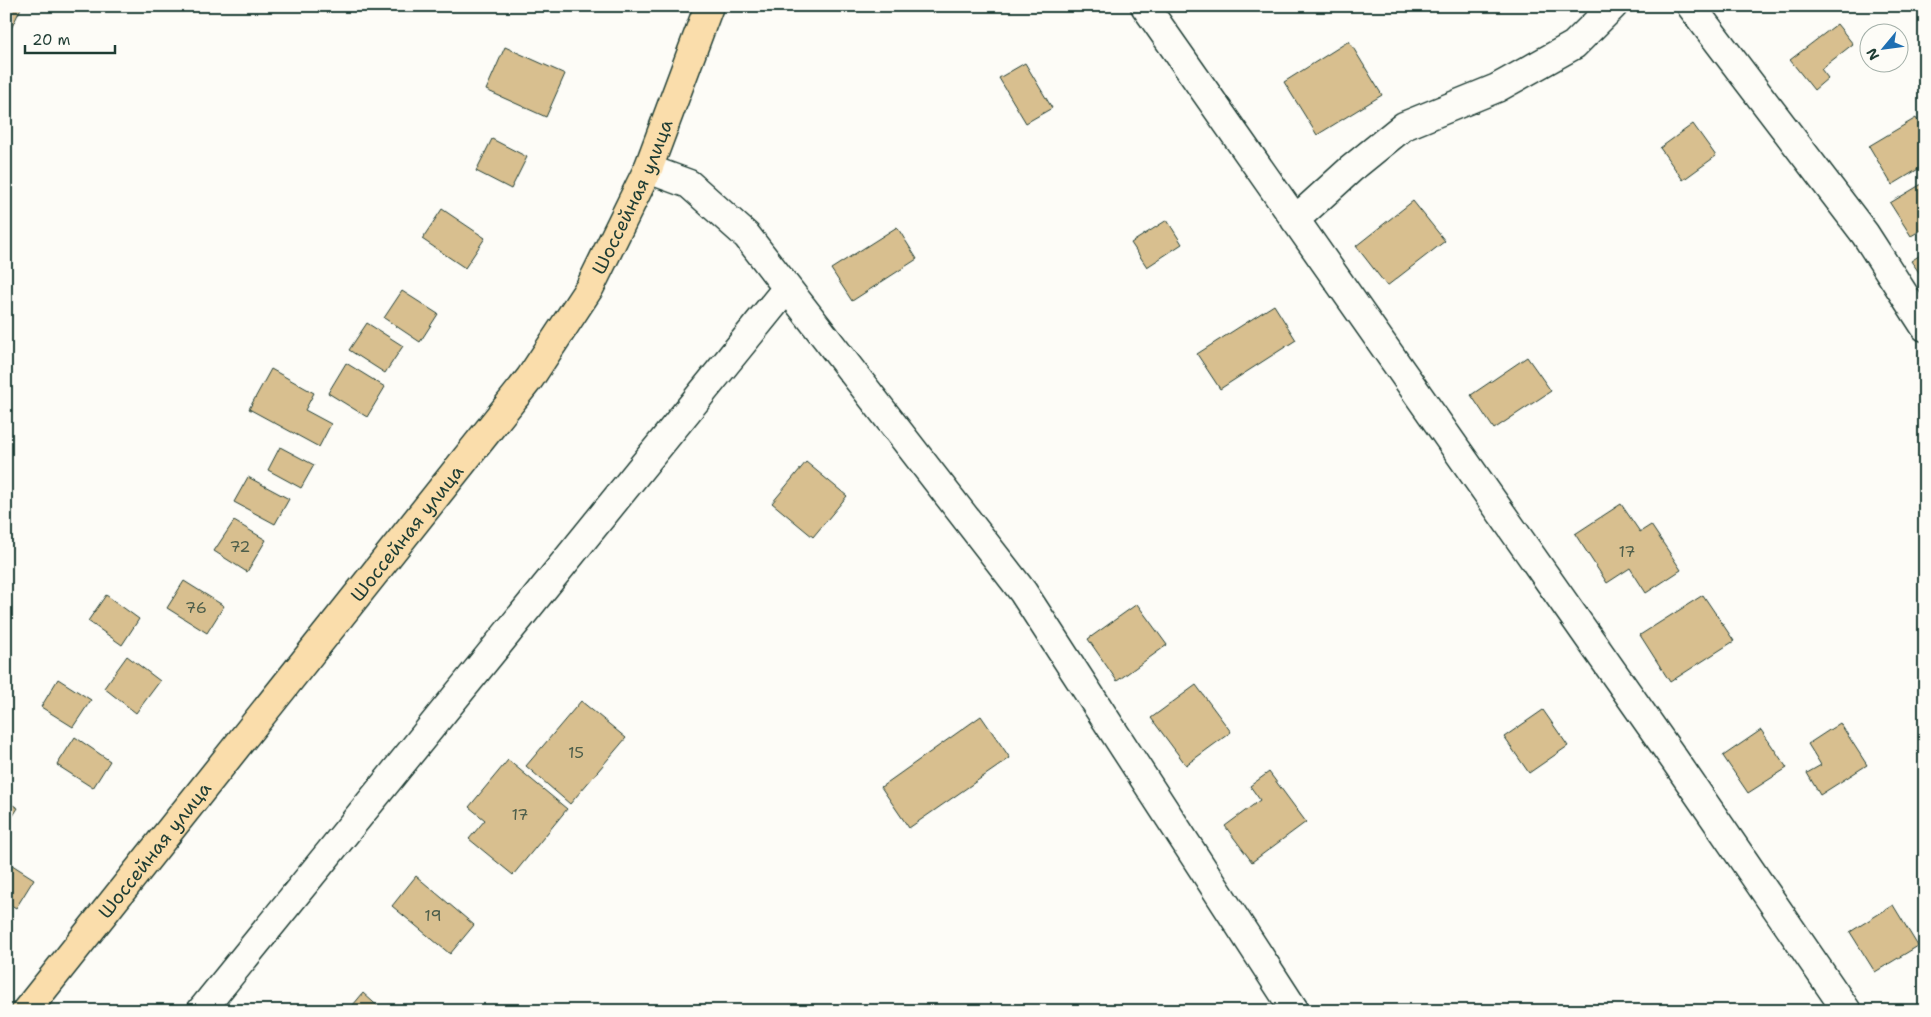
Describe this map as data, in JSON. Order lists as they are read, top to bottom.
{
  "streets": {
    "main road": ["Шоссейная улица"]
  },
  "house_numbers": [
    "72",
    "17",
    "76",
    "15",
    "17",
    "19"
  ],
  "scale_bar": "20 m",
  "north": "bottom left"
}
